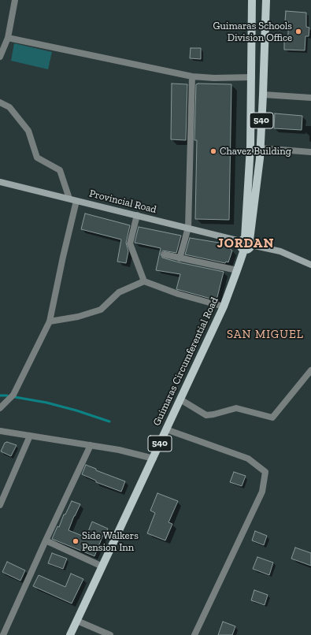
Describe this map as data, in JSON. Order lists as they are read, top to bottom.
{
  "streets": {
    "main road": ["540", "Guimaras Circumferential Road"],
    "street": ["Provincial Road"]
  },
  "crossings": [
    ["540", "Provincial Road"],
    ["540", "Guimaras Circumferential Road"],
    ["Provincial Road", "Guimaras Circumferential Road"]
  ],
  "districts": ["JORDAN", "SAN MIGUEL"],
  "places": ["Guimaras Schools Division Office", "Chavez Building", "Side Walkers Pension Inn"]
}
